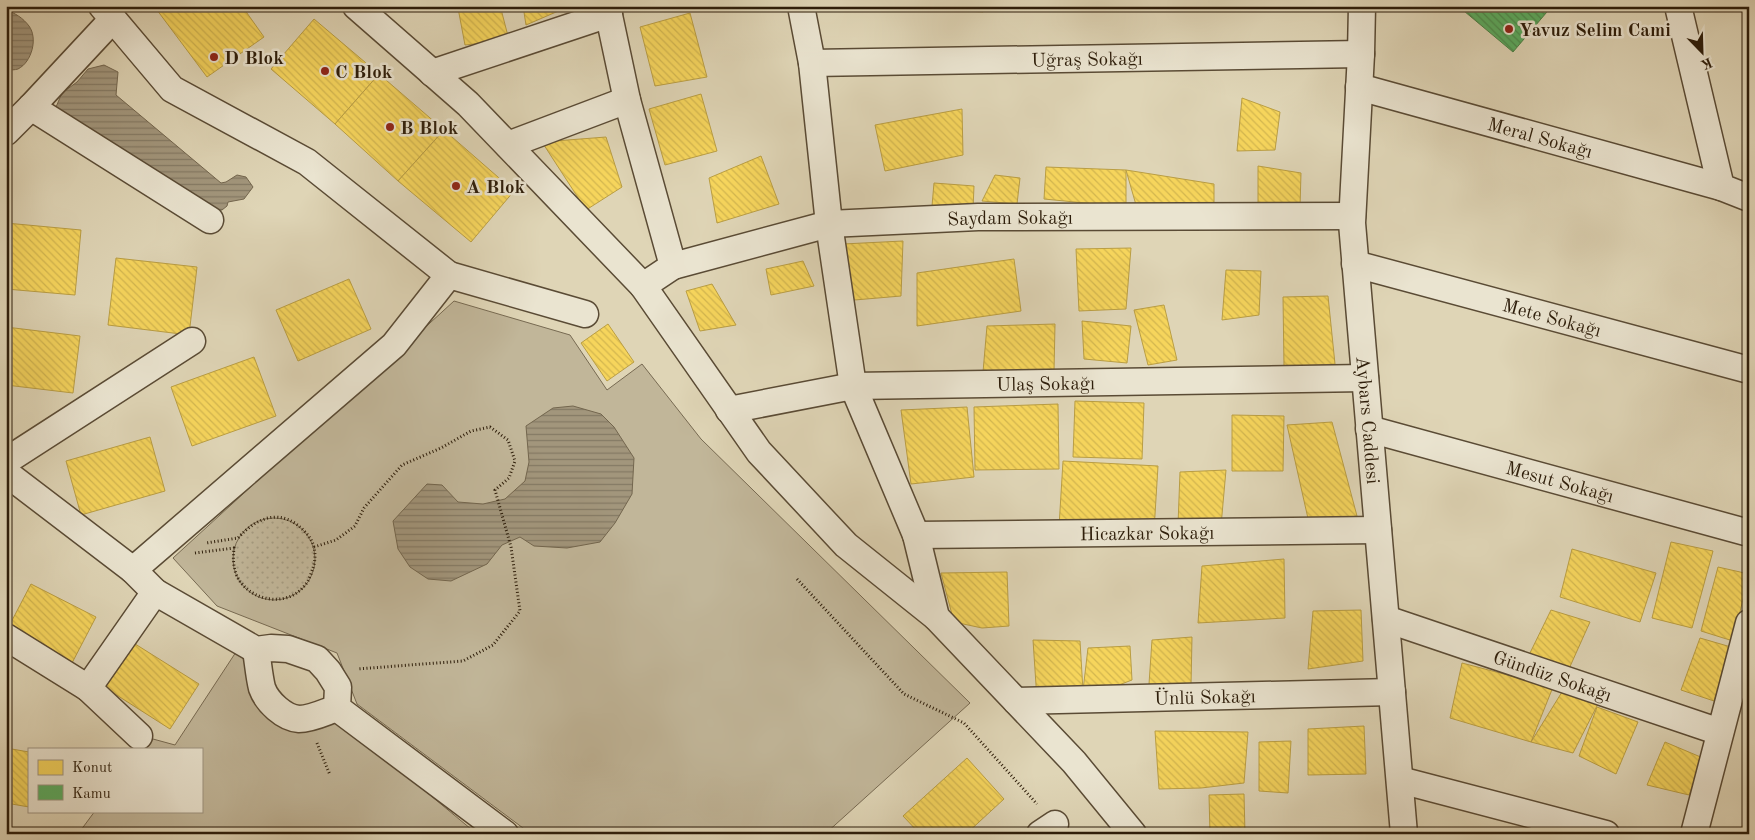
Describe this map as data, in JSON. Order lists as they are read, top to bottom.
{
  "streets": {
    "street": [
      "Uğraş Sokağı",
      "Meral Sokağı",
      "Saydam Sokağı",
      "Mete Sokağı",
      "Ulaş Sokağı",
      "Aybars Caddesi",
      "Mesut Sokağı",
      "Hicazkar Sokağı",
      "Gündüz Sokağı",
      "Ünlü Sokağı"
    ]
  },
  "crossings": [
    ["Uğraş Sokağı", "Aybars Caddesi"],
    ["Meral Sokağı", "Aybars Caddesi"],
    ["Saydam Sokağı", "Aybars Caddesi"],
    ["Mete Sokağı", "Aybars Caddesi"],
    ["Ulaş Sokağı", "Aybars Caddesi"],
    ["Aybars Caddesi", "Mesut Sokağı"],
    ["Aybars Caddesi", "Hicazkar Sokağı"],
    ["Aybars Caddesi", "Gündüz Sokağı"],
    ["Aybars Caddesi", "Ünlü Sokağı"]
  ],
  "places": [
    "Yavuz Selim Cami",
    "D Blok",
    "C Blok",
    "B Blok",
    "A Blok"
  ],
  "legend": ["Konut", "Kamu"],
  "north": "bottom right"
}
